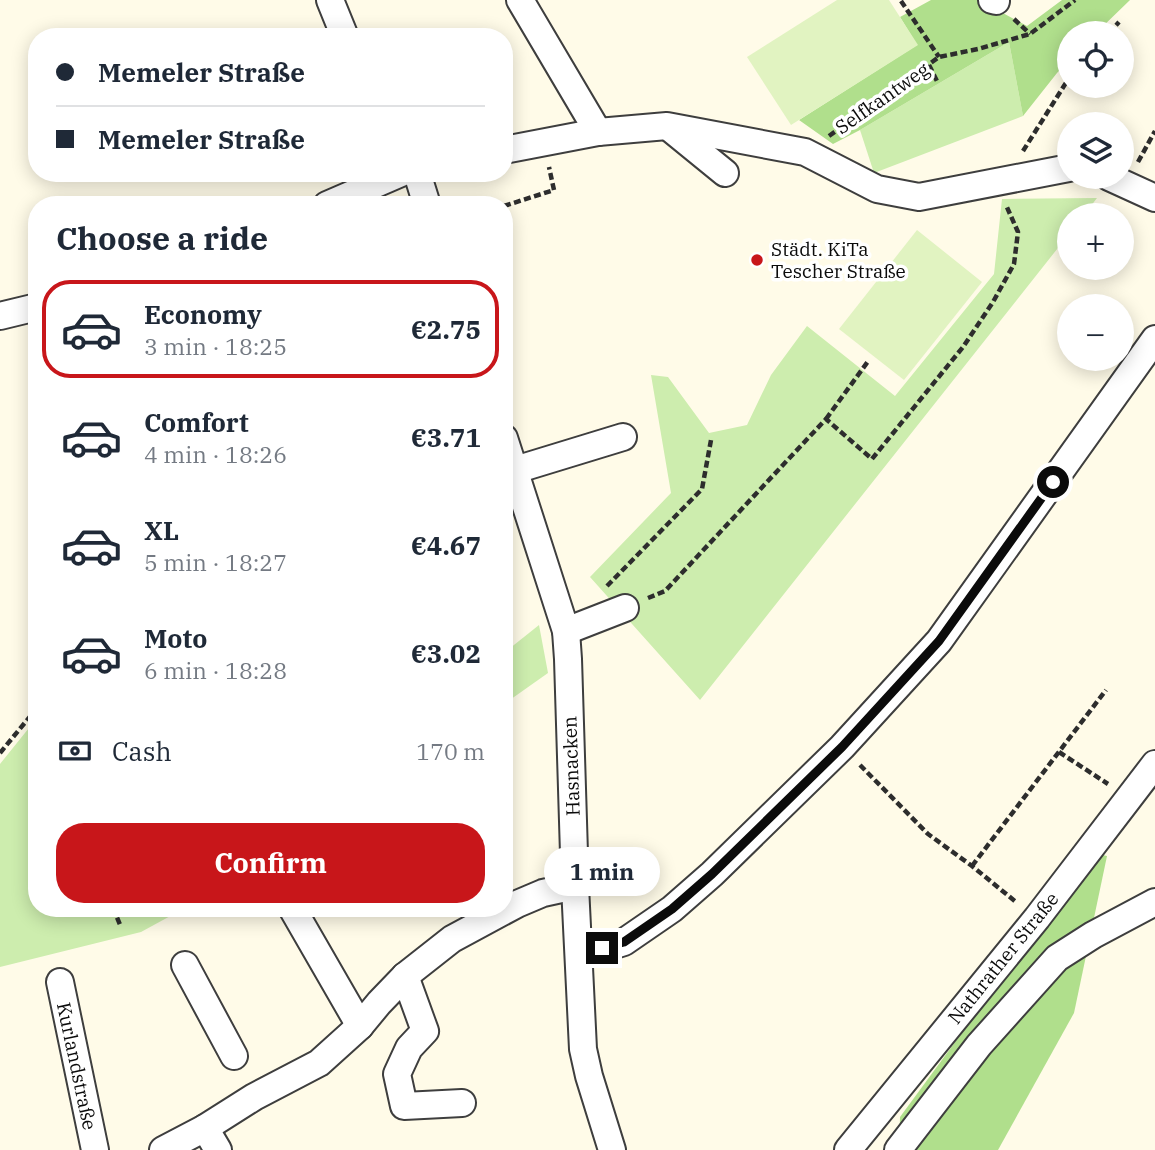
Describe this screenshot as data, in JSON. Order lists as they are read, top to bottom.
{
  "streets": {
    "street": ["Hasnacken", "Nathrather Straße", "Kurlandstraße"],
    "path": ["Selfkantweg"]
  },
  "places": ["Städt. KiTa Tescher Straße"],
  "page": {
    "map_buttons": ["+", "−"],
    "banner": ["Memeler Straße", "Memeler Straße"],
    "heading": "Choose a ride",
    "list": [
      {
        "name": "Economy",
        "note": "3 min · 18:25",
        "value": "€2.75"
      },
      {
        "name": "Comfort",
        "note": "4 min · 18:26",
        "value": "€3.71"
      },
      {
        "name": "XL",
        "note": "5 min · 18:27",
        "value": "€4.67"
      },
      {
        "name": "Moto",
        "note": "6 min · 18:28",
        "value": "€3.02"
      }
    ],
    "pay": ["Cash", "170 m"],
    "buttons": "Confirm",
    "bubble": "1 min"
  }
}
